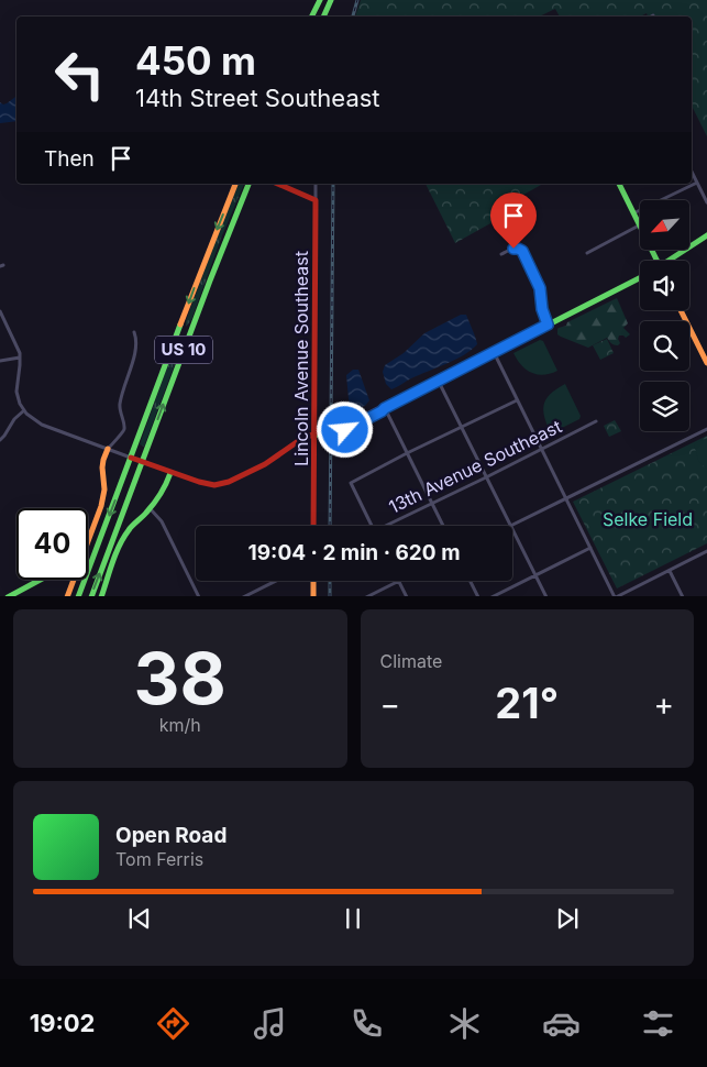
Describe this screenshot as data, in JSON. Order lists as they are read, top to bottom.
{
  "streets": {
    "main road": ["US 10", "Lincoln Avenue Southeast"],
    "street": ["13th Avenue Southeast"]
  },
  "parks": ["Selke Field"],
  "north": "bottom left",
  "page": {
    "turn": ["450 m", "14th Street Southeast"],
    "then": "Then",
    "limit": "40",
    "trip": "19:04 · 2 min · 620 m",
    "tile": [
      ["38", "km/h"],
      "Climate"
    ],
    "heat": ["−", "21°", "+"],
    "song": ["Open Road", "Tom Ferris"],
    "tabs": "19:02"
  }
}
